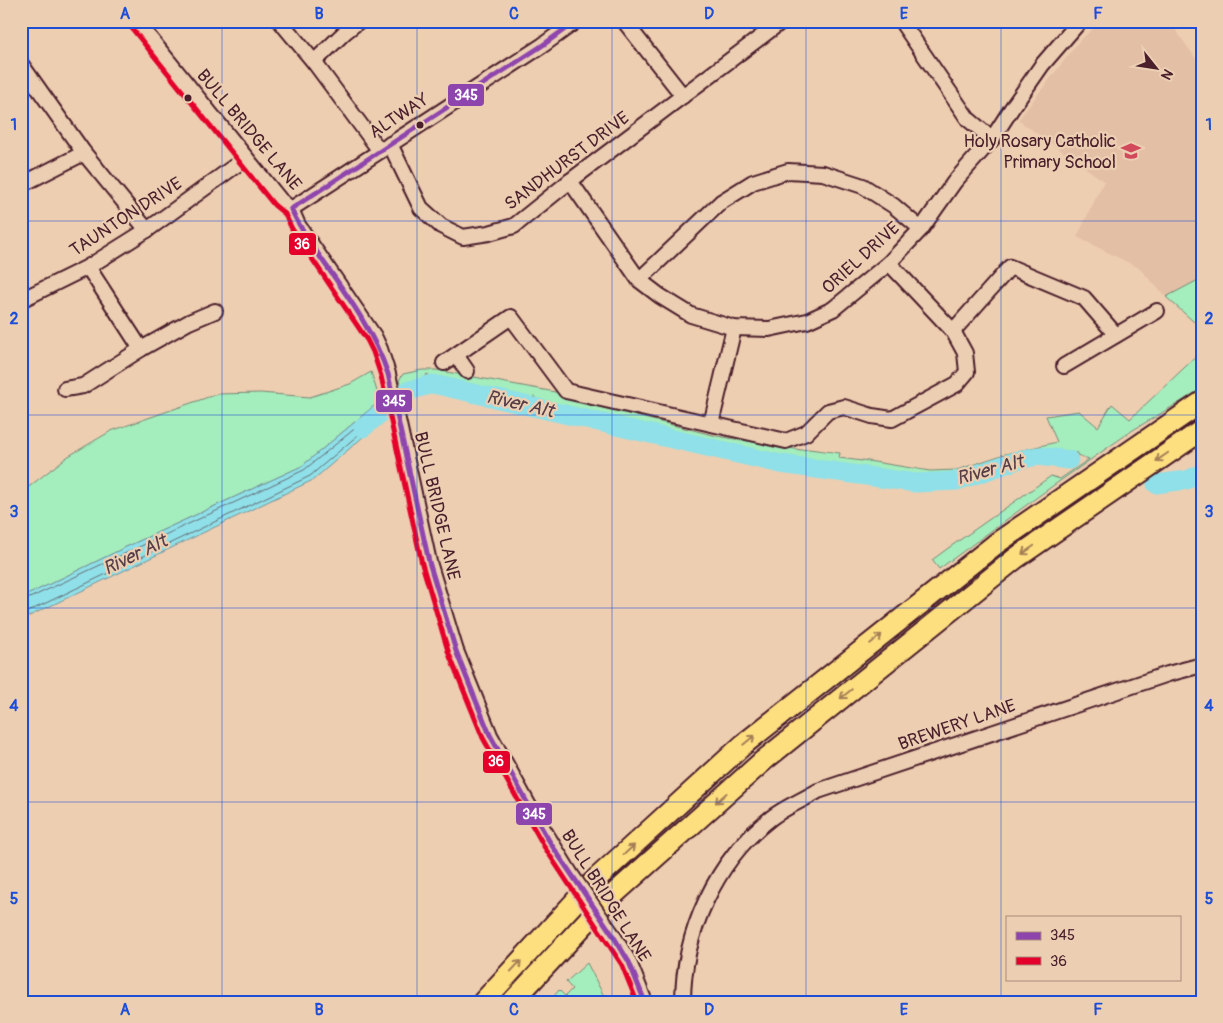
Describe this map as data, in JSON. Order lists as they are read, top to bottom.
{
  "streets": {
    "street": [
      "ALTWAY",
      "BULL BRIDGE LANE",
      "SANDHURST DRIVE",
      "TAUNTON DRIVE",
      "ORIEL DRIVE",
      "BREWERY LANE"
    ]
  },
  "crossings": [
    ["ALTWAY", "BULL BRIDGE LANE"],
    ["ALTWAY", "SANDHURST DRIVE"],
    ["BULL BRIDGE LANE", "TAUNTON DRIVE"],
    ["SANDHURST DRIVE", "ORIEL DRIVE"]
  ],
  "water": ["River Alt"],
  "places": {
    "school or university": ["Holy Rosary Catholic Primary School"]
  },
  "lines": ["transit line 345", "transit line 36"],
  "legend": ["345", "36"],
  "north": "bottom right",
  "grid": {
    "columns": [
      "A",
      "B",
      "C",
      "D",
      "E",
      "F"
    ],
    "rows": [
      "1",
      "2",
      "3",
      "4",
      "5"
    ]
  }
}
